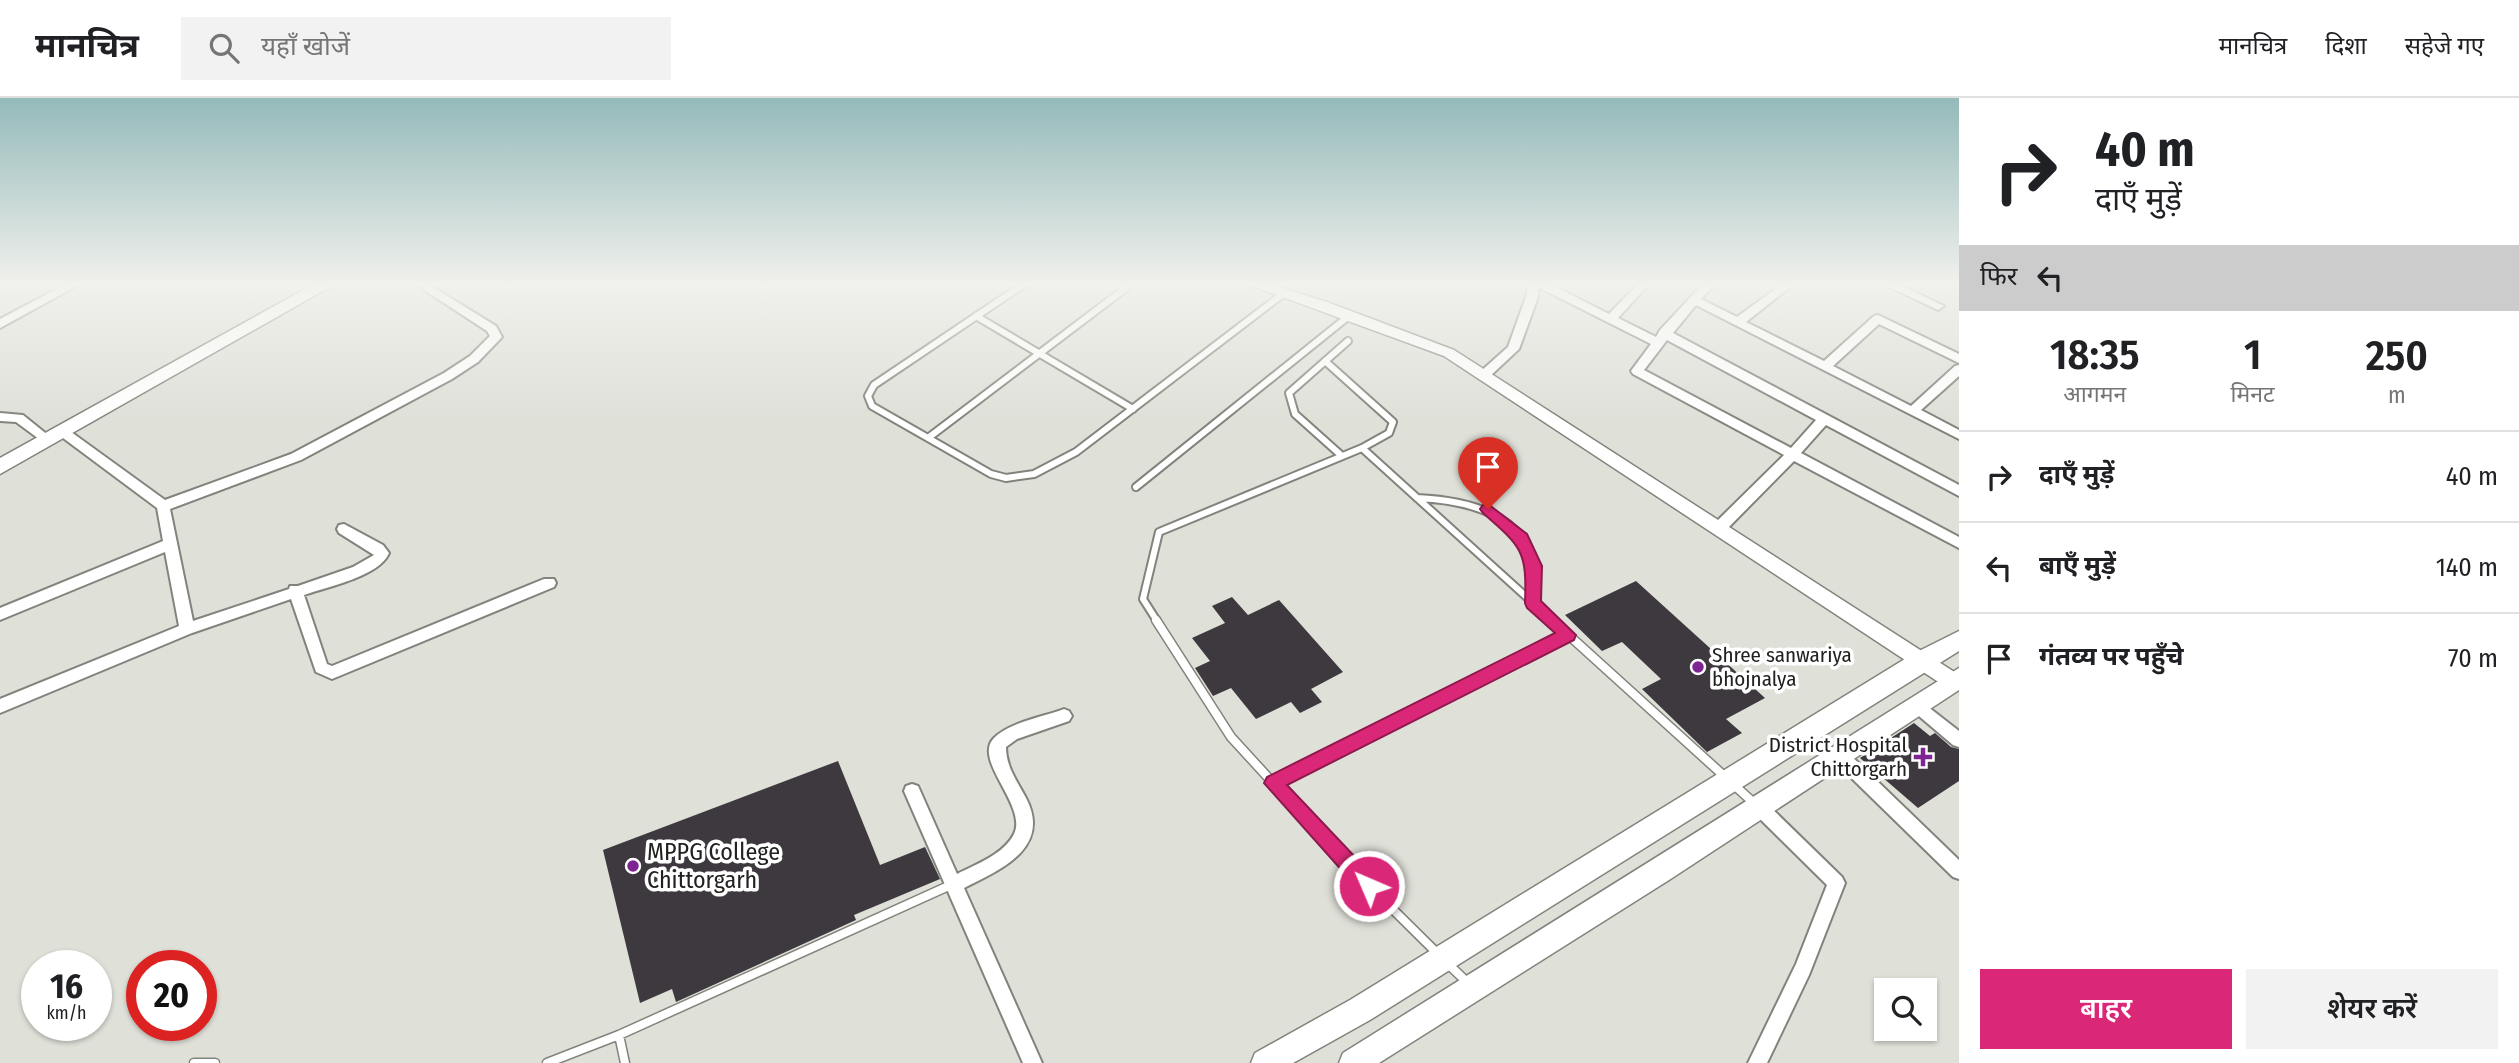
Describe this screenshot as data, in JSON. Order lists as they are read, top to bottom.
{
  "places": {
    "other": ["Shree sanwariya bhojnalya", "MPPG College Chittorgarh"],
    "health": ["District Hospital Chittorgarh"]
  },
  "page": {
    "header": "मानचित्र",
    "search": "यहाँ खोजें",
    "nav": ["मानचित्र", "दिशा", "सहेजे गए"],
    "turn": ["40 m", "दाएँ मुड़ें"],
    "then": "फिर",
    "eta": [
      "18:35",
      "आगमन",
      "1",
      "मिनट",
      "250",
      "m"
    ],
    "list": [
      {
        "name": "दाएँ मुड़ें",
        "value": "40 m"
      },
      {
        "name": "बाएँ मुड़ें",
        "value": "140 m"
      },
      {
        "name": "गंतव्य पर पहुँचे",
        "value": "70 m"
      }
    ],
    "speed": "16 km/h",
    "limit": "20",
    "buttons": ["बाहर", "शेयर करें"]
  }
}
